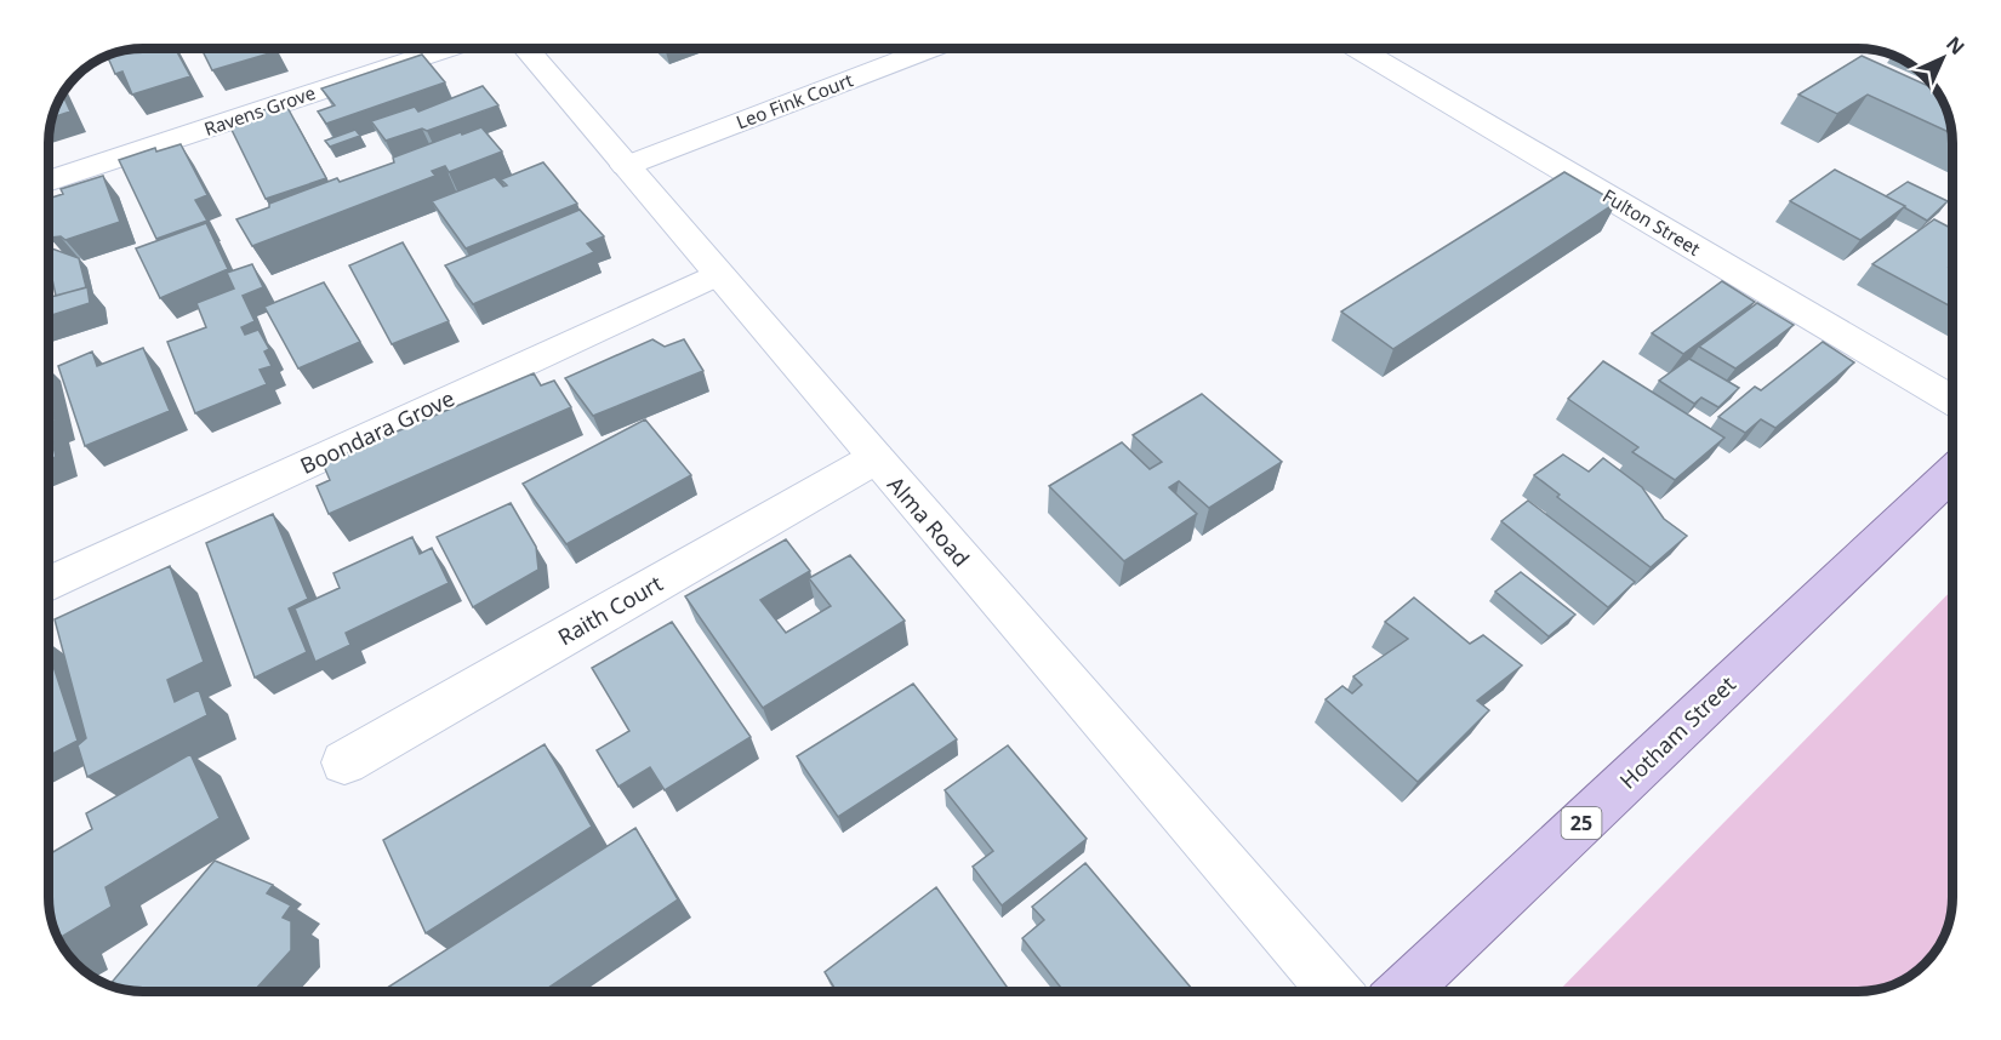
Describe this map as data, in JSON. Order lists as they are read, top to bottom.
{
  "streets": {
    "main road": ["Hotham Street", "25"],
    "street": [
      "Leo Fink Court",
      "Ravens Grove",
      "Fulton Street",
      "Boondara Grove",
      "Alma Road",
      "Raith Court"
    ]
  },
  "crossings": [
    ["Leo Fink Court", "Alma Road"],
    ["Boondara Grove", "Alma Road"],
    ["Alma Road", "Raith Court"]
  ],
  "north": "top right"
}
